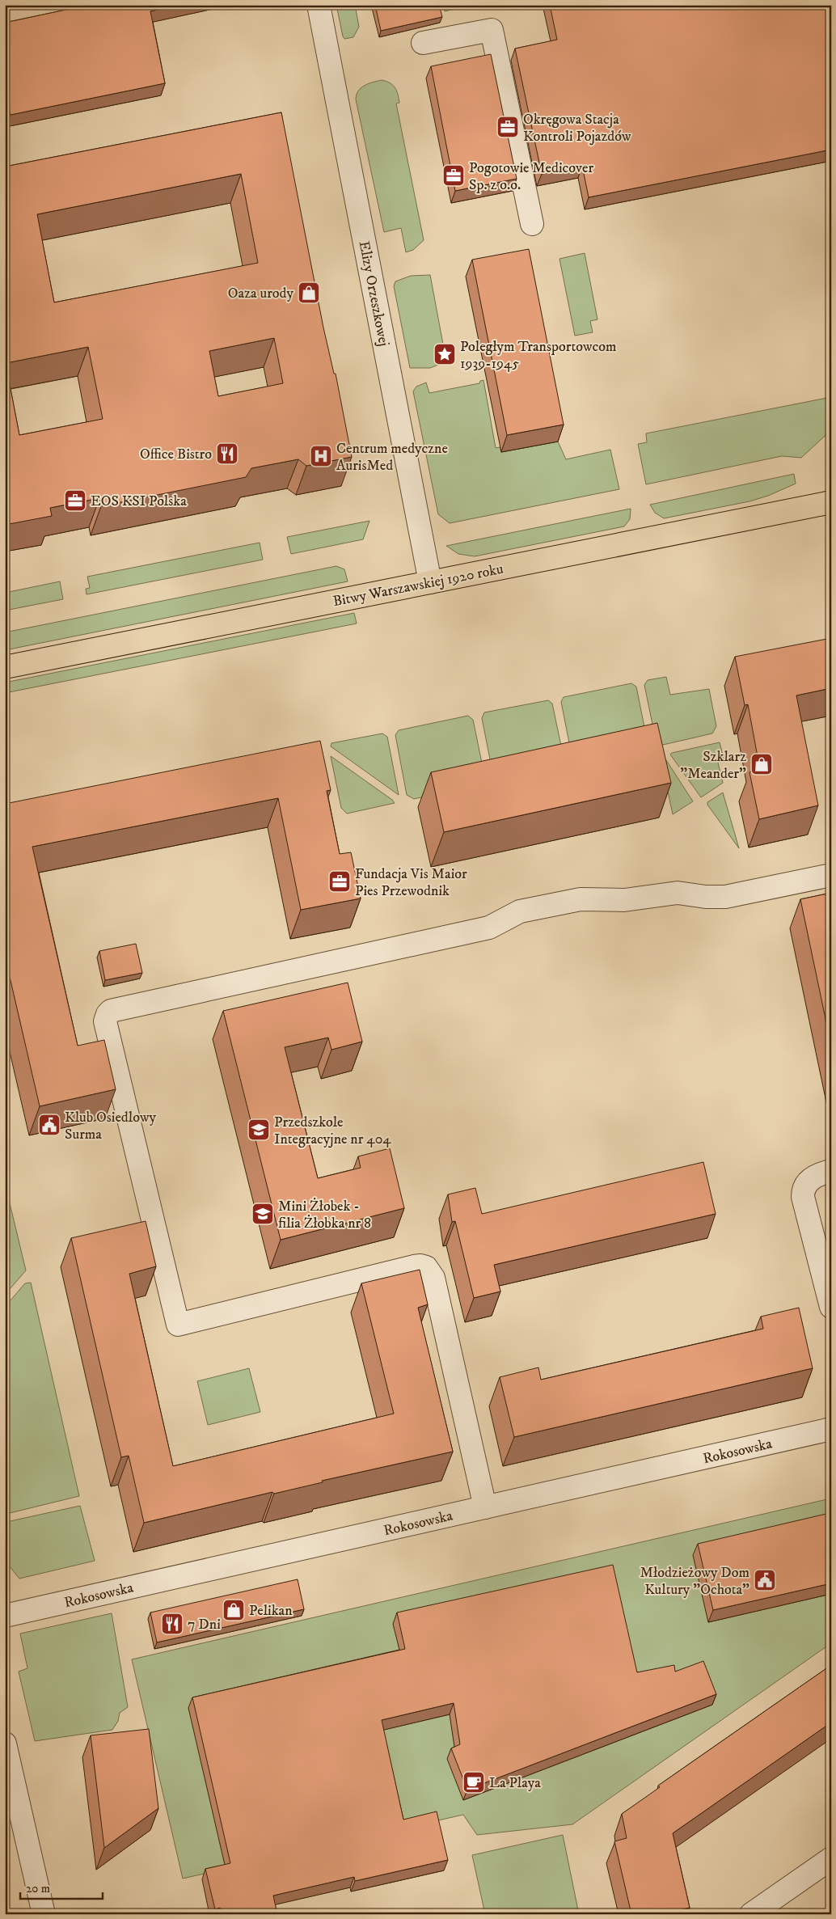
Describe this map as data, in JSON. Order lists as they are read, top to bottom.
{
  "streets": {
    "main road": ["Bitwy Warszawskiej 1920 roku"],
    "street": ["Elizy Orzeszkowej", "Rokosowska"]
  },
  "crossings": [
    ["Elizy Orzeszkowej", "Bitwy Warszawskiej 1920 roku"]
  ],
  "places": {
    "office": [
      "Okręgowa Stacja Kontroli Pojazdów",
      "Pogotowie Medicover Sp. z o.o.",
      "EOS KSI Polska",
      "Fundacja Vis Maior Pies Przewodnik"
    ],
    "shop": ["Oaza urody", "Szklarz \"Meander\"", "Pelikan"],
    "place": ["Poległym Transportowcom 1939-1945"],
    "restaurant": ["Office Bistro", "7 Dni"],
    "hospital": ["Centrum medyczne AurisMed"],
    "public building": ["Klub Osiedlowy Surma", "Młodzieżowy Dom Kultury \"Ochota\""],
    "school or university": ["Przedszkole Integracyjne nr 404", "Mini Żłobek - filia Żłobka nr 8"],
    "cafe": ["La Playa"]
  },
  "scale_bar": "20 m"
}
